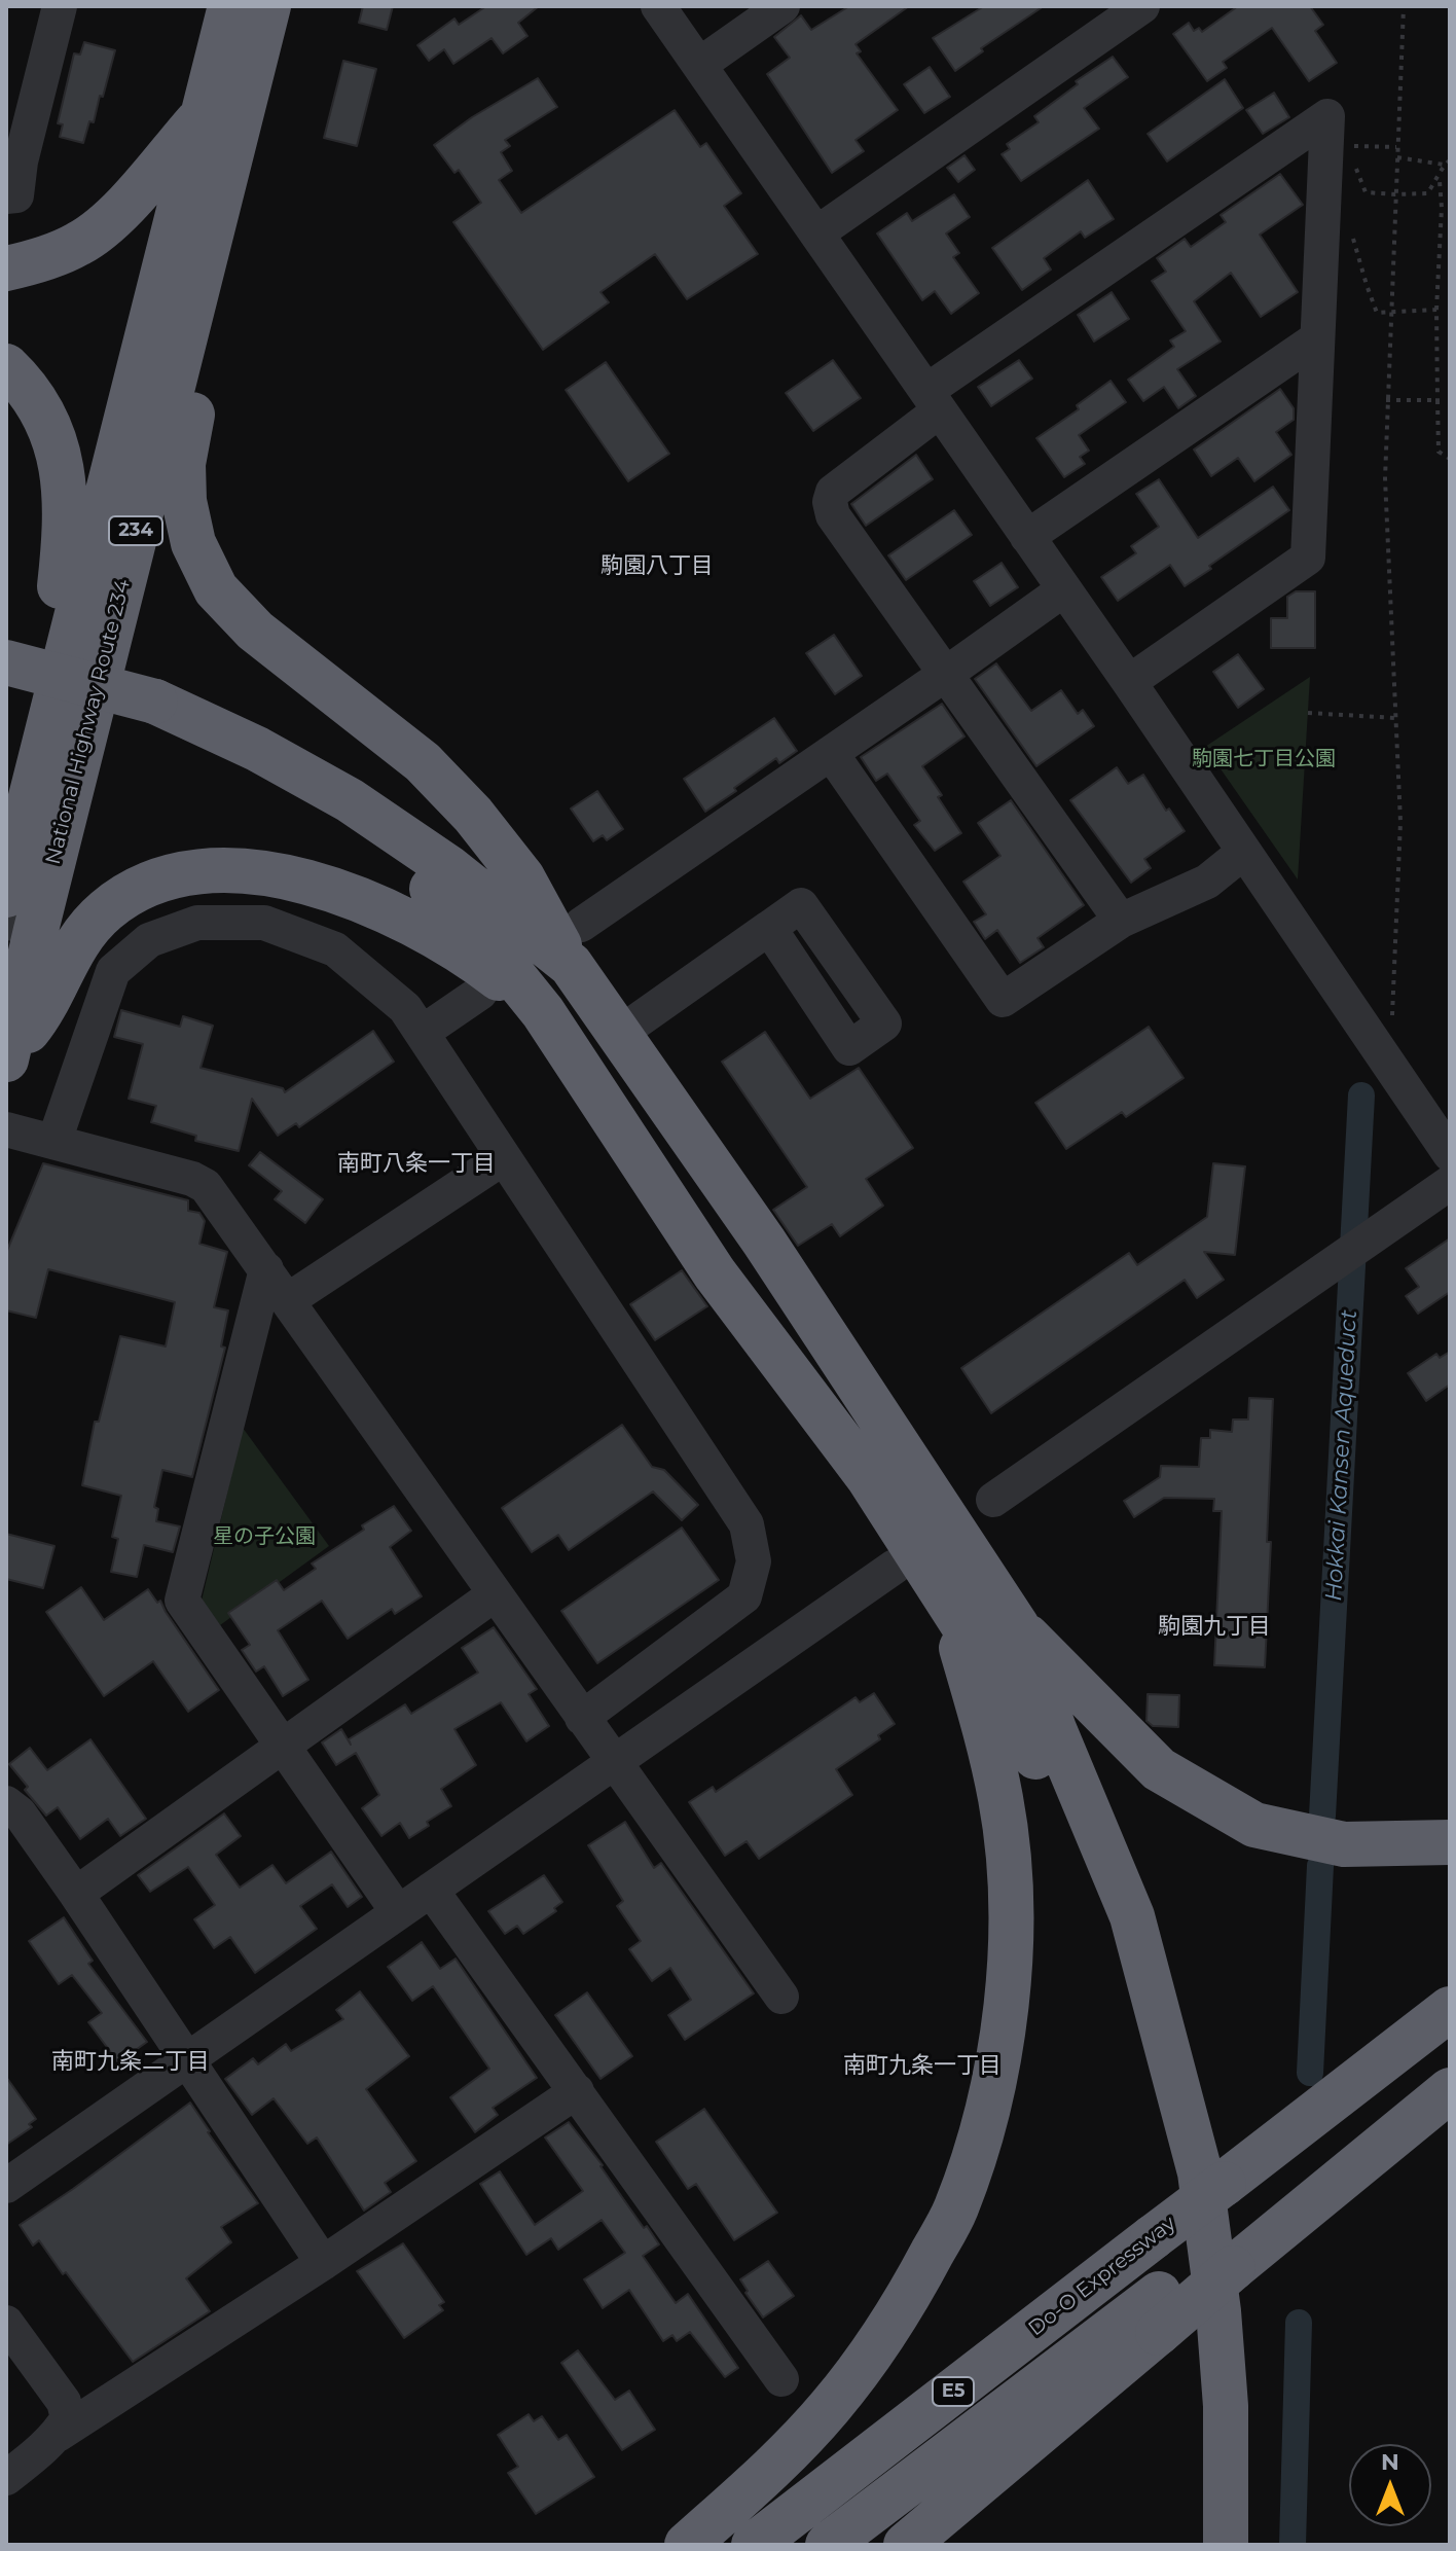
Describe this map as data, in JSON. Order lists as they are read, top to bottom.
{
  "streets": {
    "highway": [
      "234",
      "National Highway Route 234",
      "Do-O Expressway",
      "E5"
    ]
  },
  "districts": [
    "駒園八丁目",
    "南町八条一丁目",
    "駒園九丁目",
    "南町九条二丁目",
    "南町九条一丁目"
  ],
  "water": ["Hokkai Kansen Aqueduct"],
  "parks": ["駒園七丁目公園", "星の子公園"],
  "north": "top"
}
